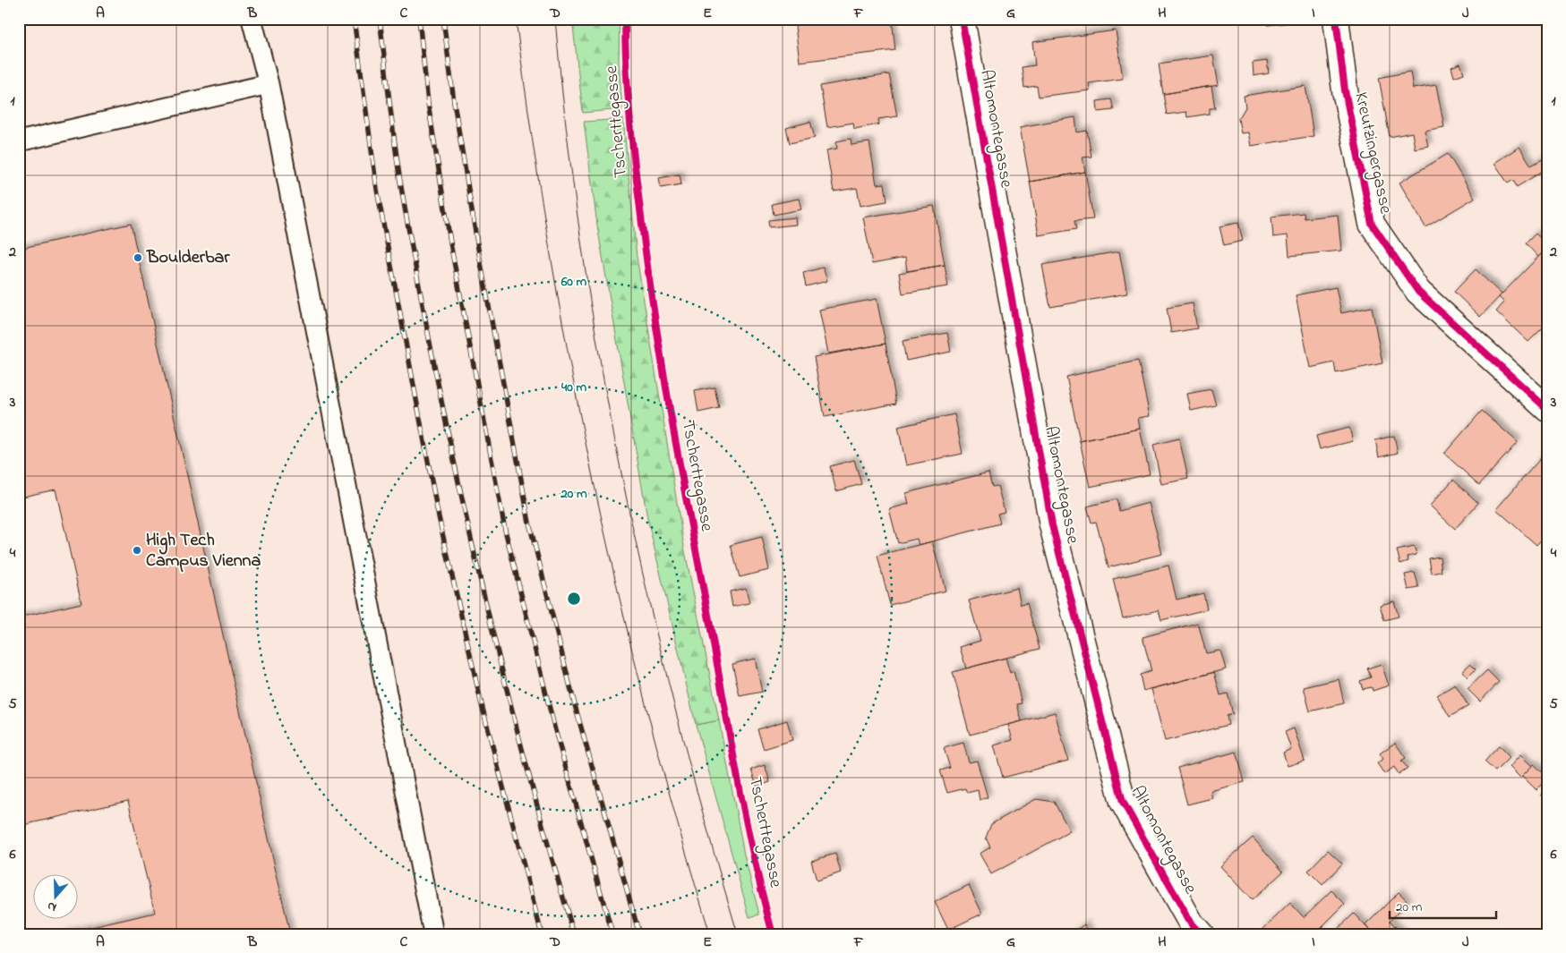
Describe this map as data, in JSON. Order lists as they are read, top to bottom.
{
  "streets": {
    "street": ["Altomontegasse", "Kreutzingergasse"],
    "cycle path": ["Tscherttegasse"]
  },
  "places": ["Boulderbar", "High Tech Campus Vienna"],
  "scale_bar": "20 m",
  "north": "bottom",
  "grid": {
    "columns": [
      "A",
      "B",
      "C",
      "D",
      "E",
      "F",
      "G",
      "H",
      "I",
      "J"
    ],
    "rows": [
      "1",
      "2",
      "3",
      "4",
      "5",
      "6"
    ]
  },
  "rings": ["60 m", "40 m", "20 m"]
}
